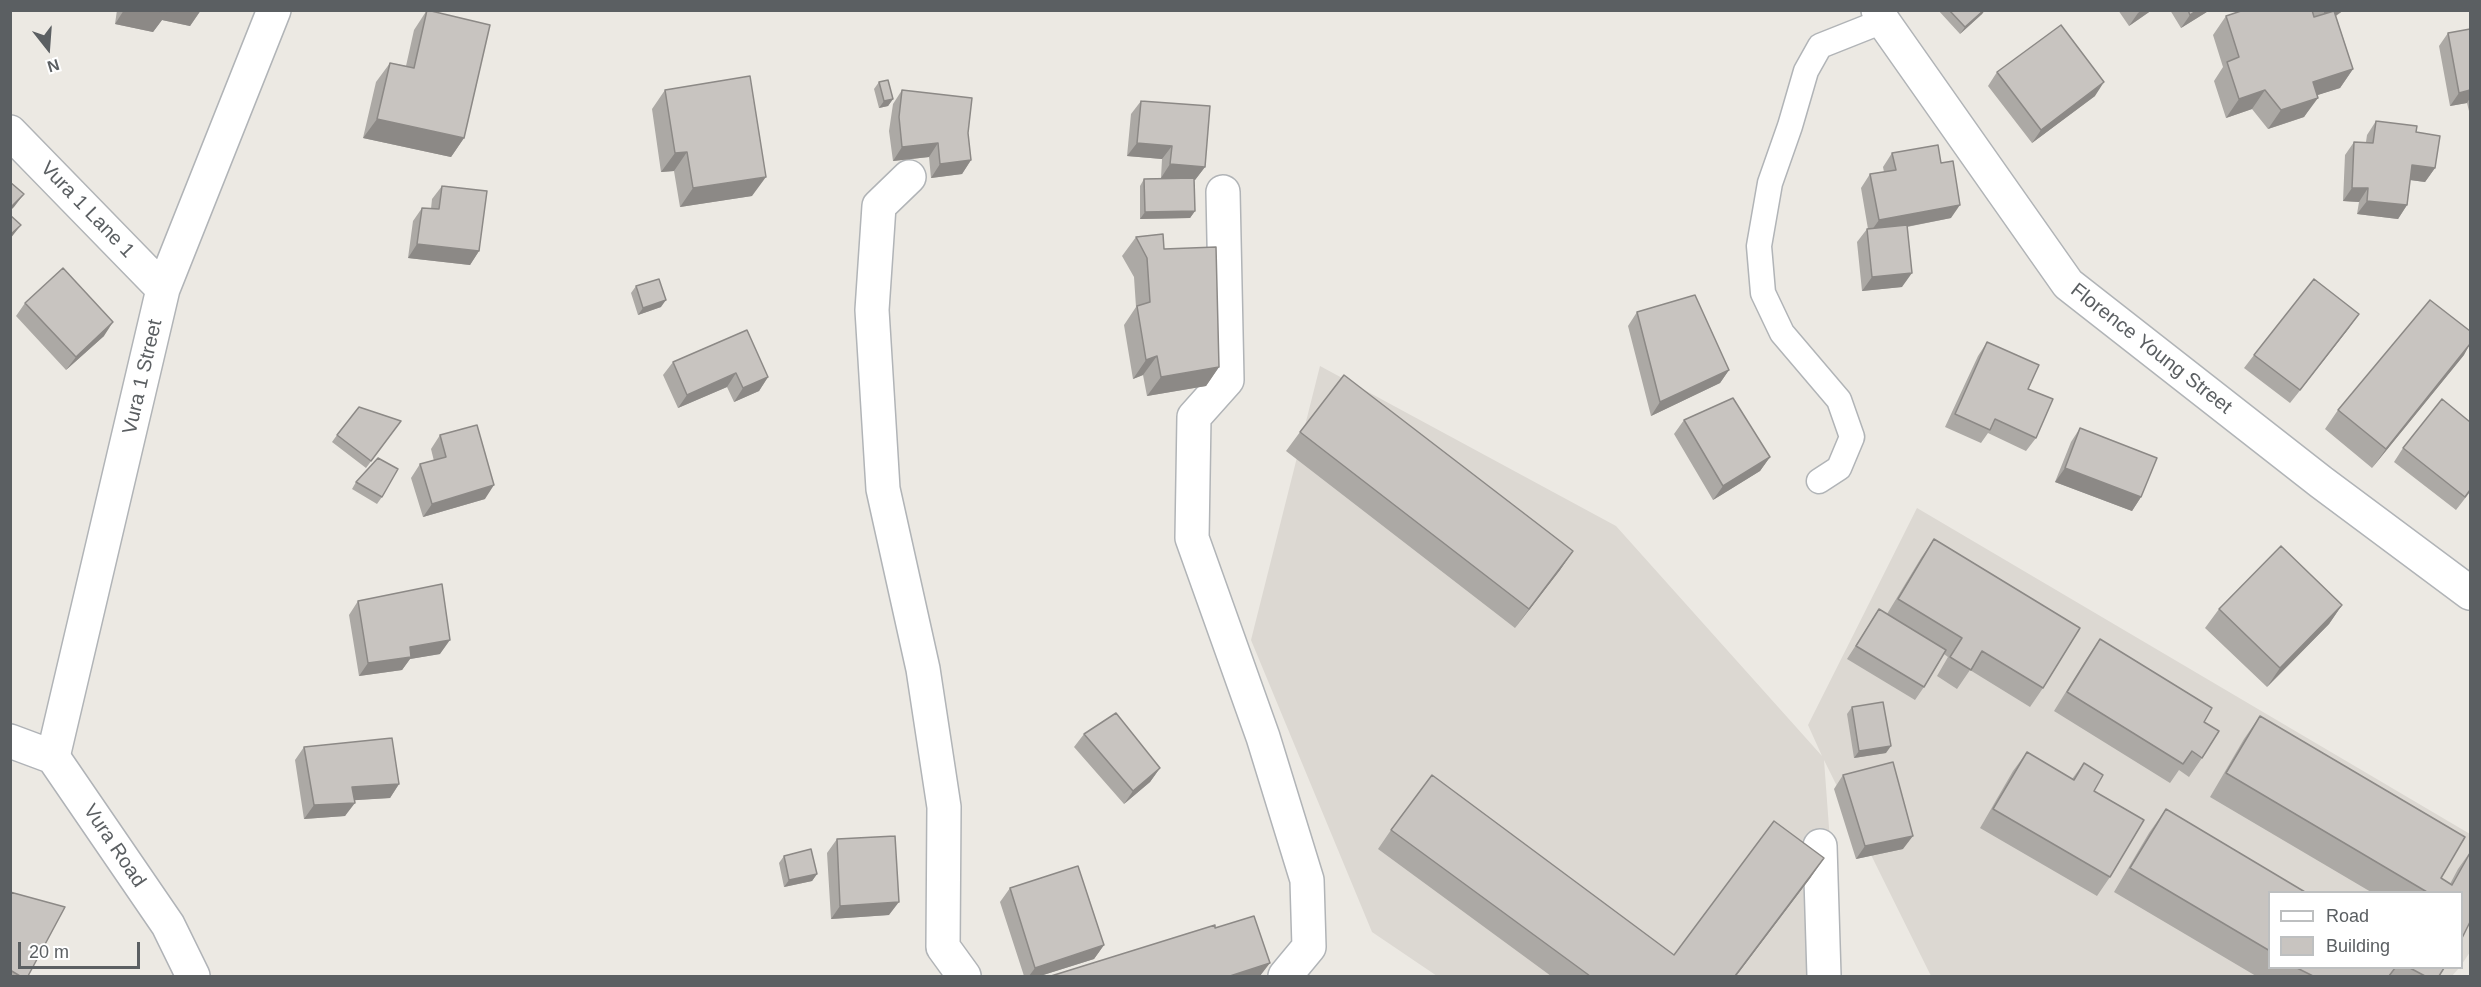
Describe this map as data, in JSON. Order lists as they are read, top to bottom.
{
  "streets": {
    "street": [
      "Vura 1 Lane 1",
      "Florence Young Street",
      "Vura 1 Street",
      "Vura Road"
    ]
  },
  "crossings": [
    ["Vura 1 Lane 1", "Vura 1 Street"],
    ["Vura 1 Street", "Vura Road"]
  ],
  "legend": ["Road", "Building"],
  "scale_bar": "20 m",
  "north": "bottom"
}
